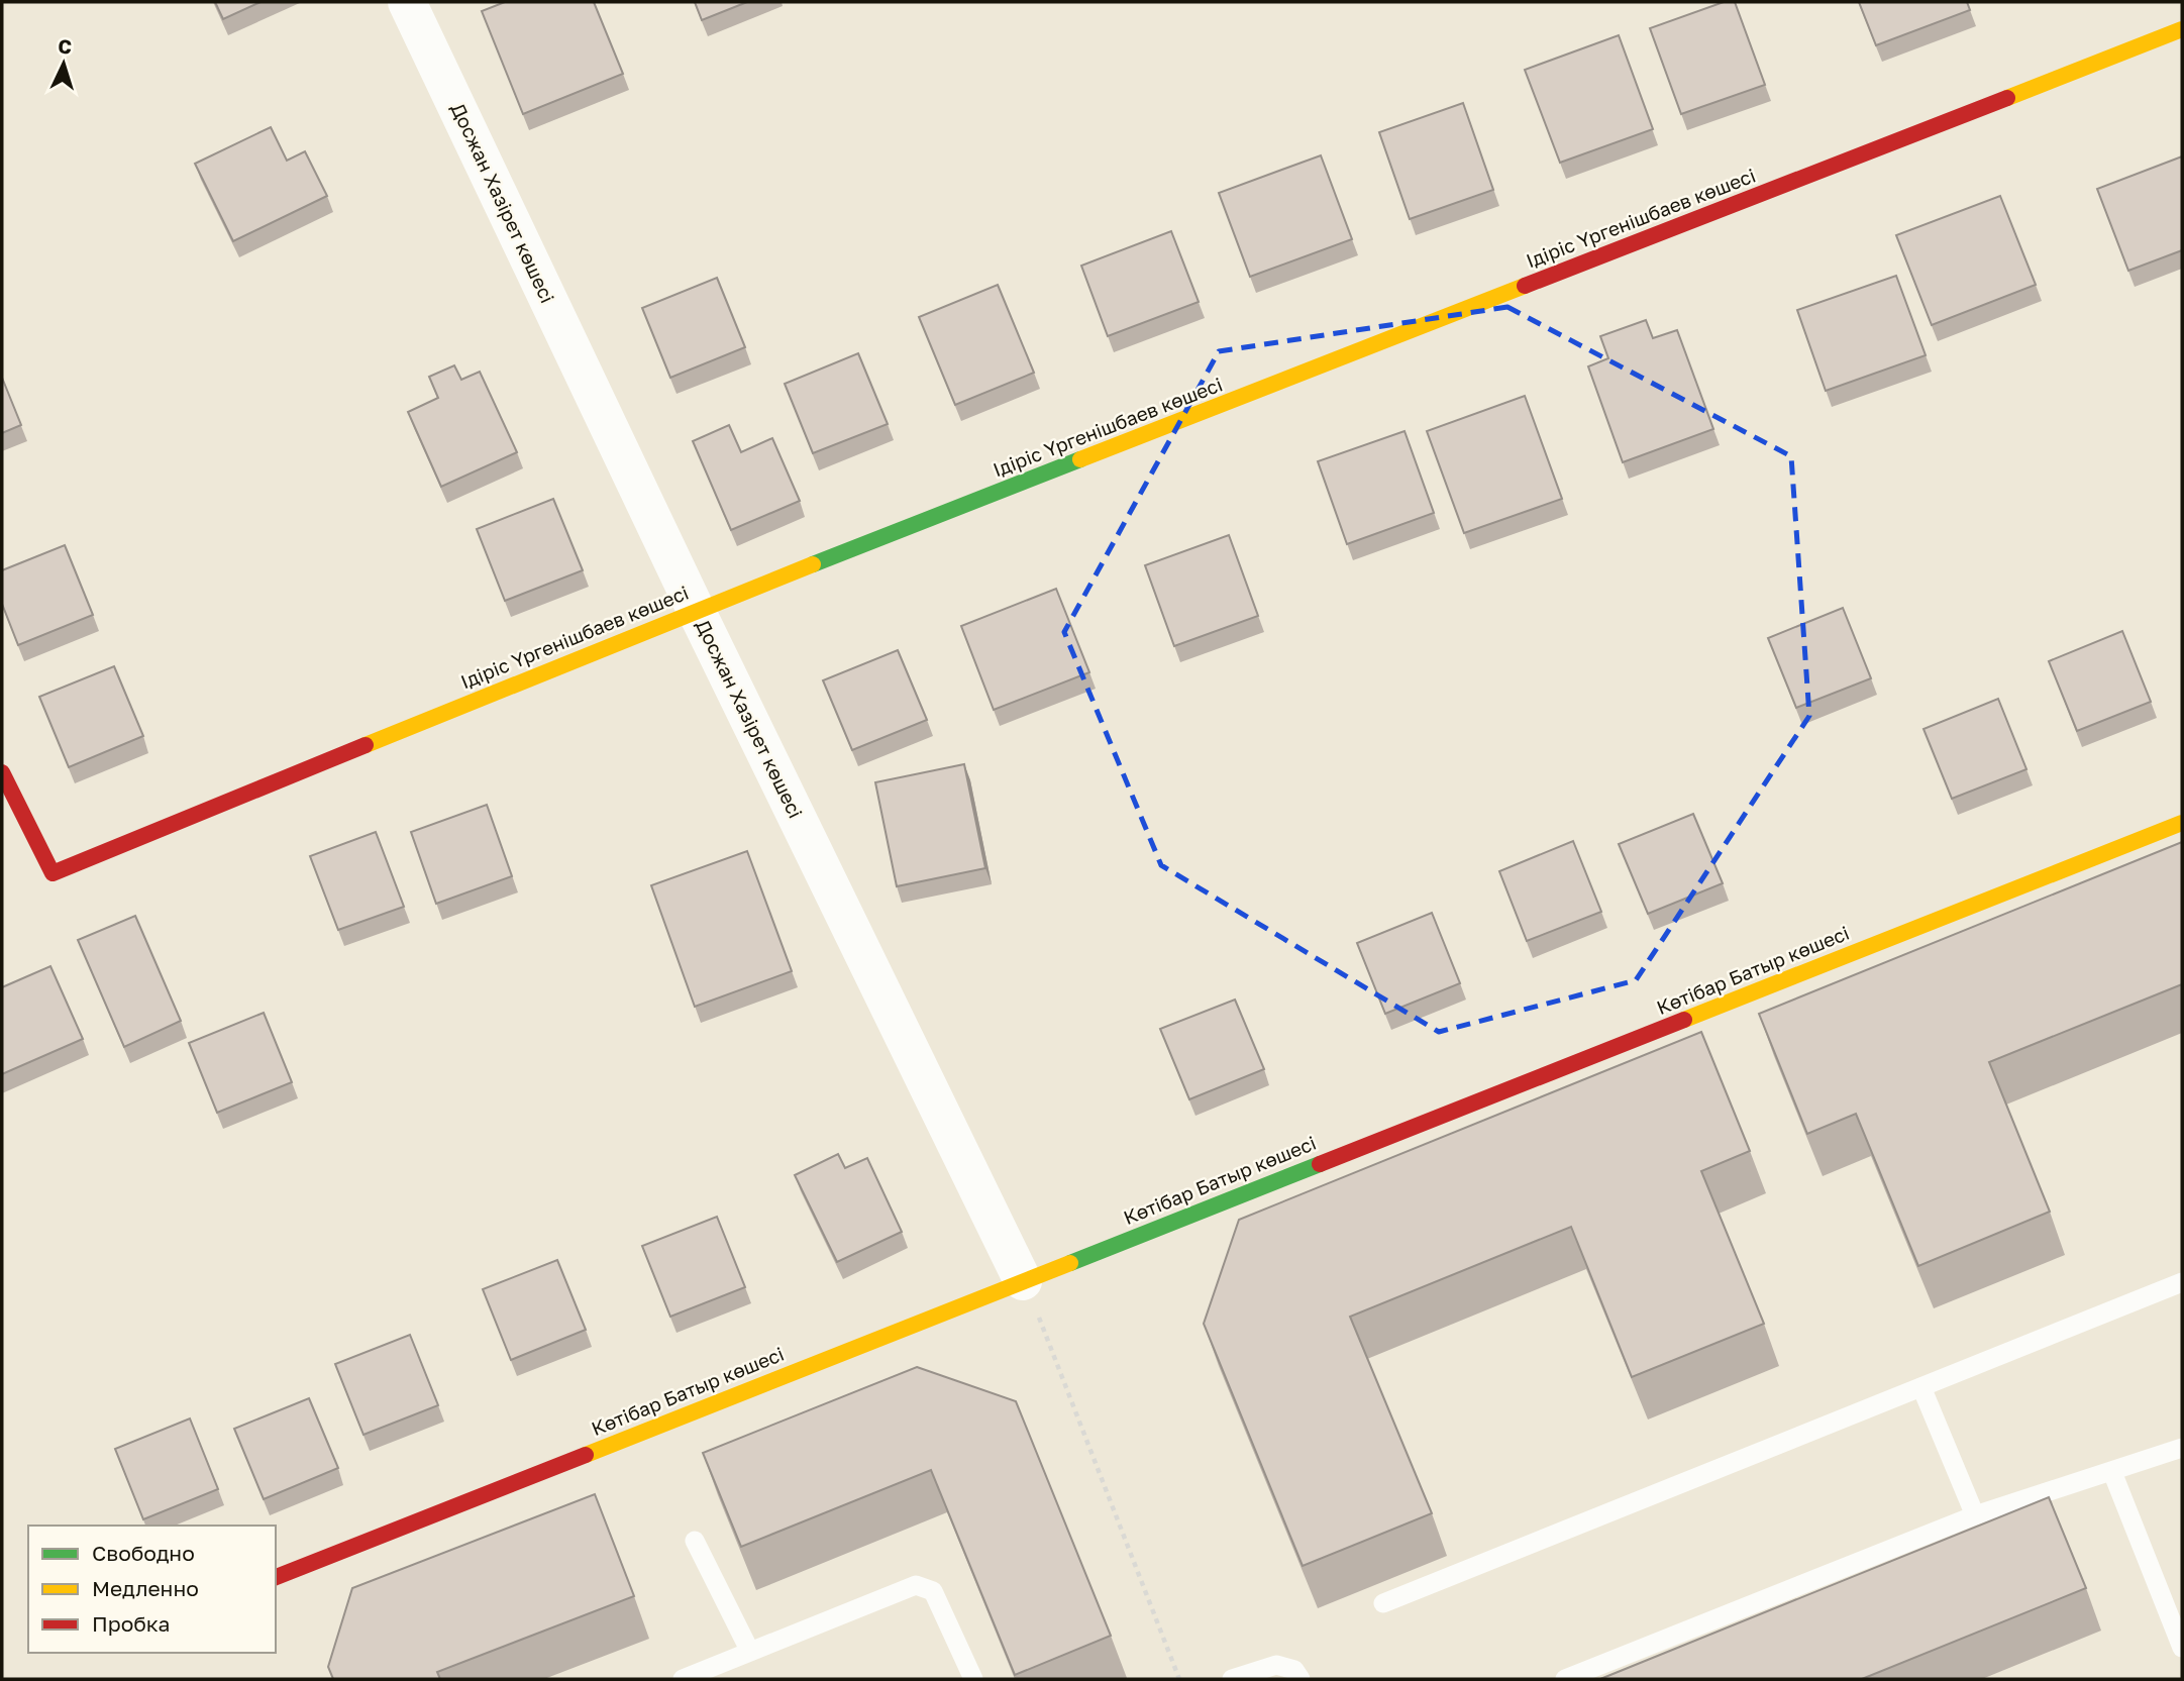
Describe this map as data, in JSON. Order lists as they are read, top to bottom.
{
  "streets": {
    "street": ["Досжан Хазірет көшесі", "Ідіріс Үргенішбаев көшесі", "Көтібар Батыр көшесі"]
  },
  "crossings": [
    ["Досжан Хазірет көшесі", "Ідіріс Үргенішбаев көшесі"],
    ["Досжан Хазірет көшесі", "Көтібар Батыр көшесі"]
  ],
  "legend": ["Свободно", "Медленно", "Пробка"],
  "north": "top"
}
